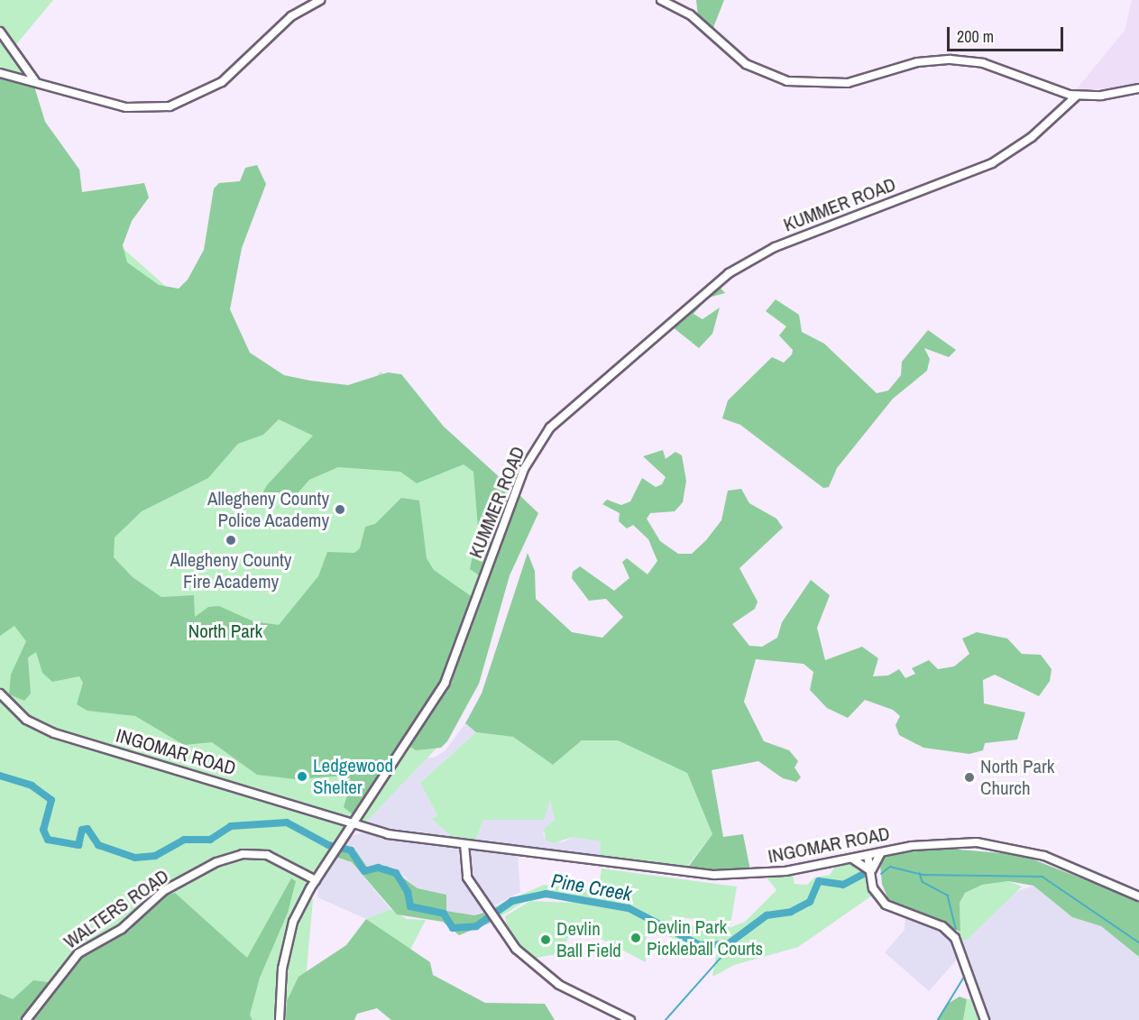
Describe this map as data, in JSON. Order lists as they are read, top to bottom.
{
  "streets": {
    "main road": ["INGOMAR ROAD"],
    "street": ["KUMMER ROAD", "WALTERS ROAD"]
  },
  "crossings": [
    ["KUMMER ROAD", "INGOMAR ROAD"],
    ["KUMMER ROAD", "WALTERS ROAD"]
  ],
  "water": ["Pine Creek"],
  "parks": ["North Park"],
  "places": [
    "Allegheny County Police Academy",
    "Allegheny County Fire Academy",
    "Ledgewood Shelter",
    "North Park Church",
    "Devlin Park Pickleball Courts",
    "Devlin Ball Field"
  ],
  "scale_bar": "200 m"
}
